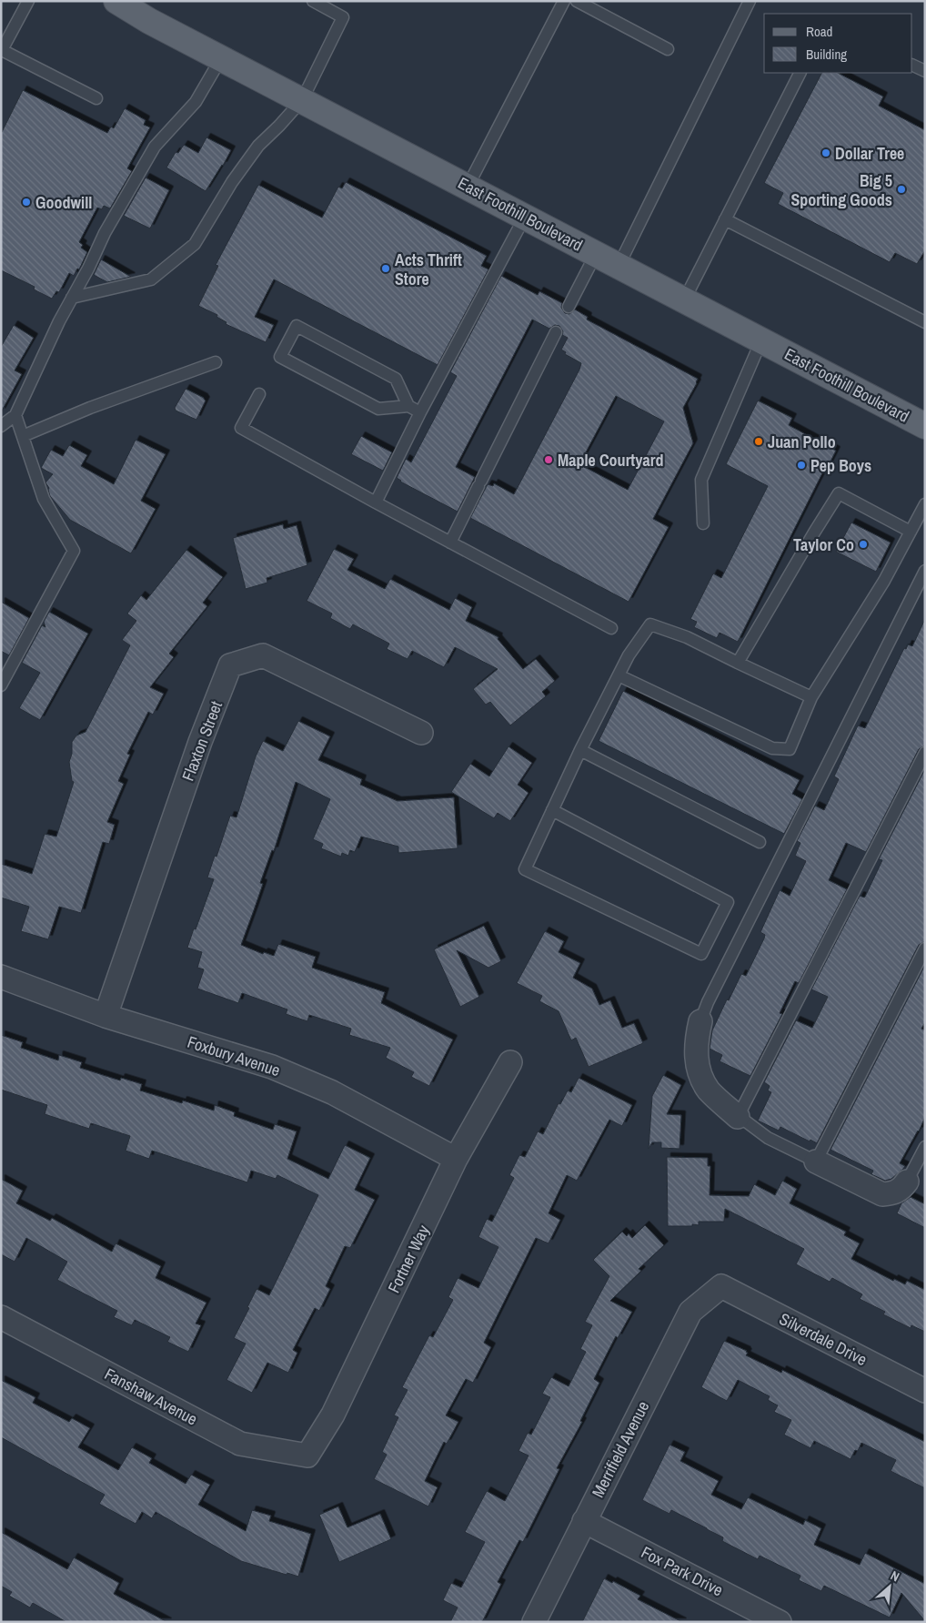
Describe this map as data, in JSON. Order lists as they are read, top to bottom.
{
  "streets": {
    "main road": ["East Foothill Boulevard"],
    "street": [
      "Flaxton Street",
      "Foxbury Avenue",
      "Fortner Way",
      "Silverdale Drive",
      "Fanshaw Avenue",
      "Merrifield Avenue",
      "Fox Park Drive"
    ]
  },
  "crossings": [
    ["Flaxton Street", "Foxbury Avenue"],
    ["Foxbury Avenue", "Fortner Way"],
    ["Fortner Way", "Fanshaw Avenue"],
    ["Silverdale Drive", "Merrifield Avenue"],
    ["Merrifield Avenue", "Fox Park Drive"]
  ],
  "places": [
    "Dollar Tree",
    "Big 5 Sporting Goods",
    "Goodwill",
    "Acts Thrift Store",
    "Juan Pollo",
    "Maple Courtyard",
    "Pep Boys",
    "Taylor Co"
  ],
  "legend": ["Road", "Building"],
  "north": "top right"
}
